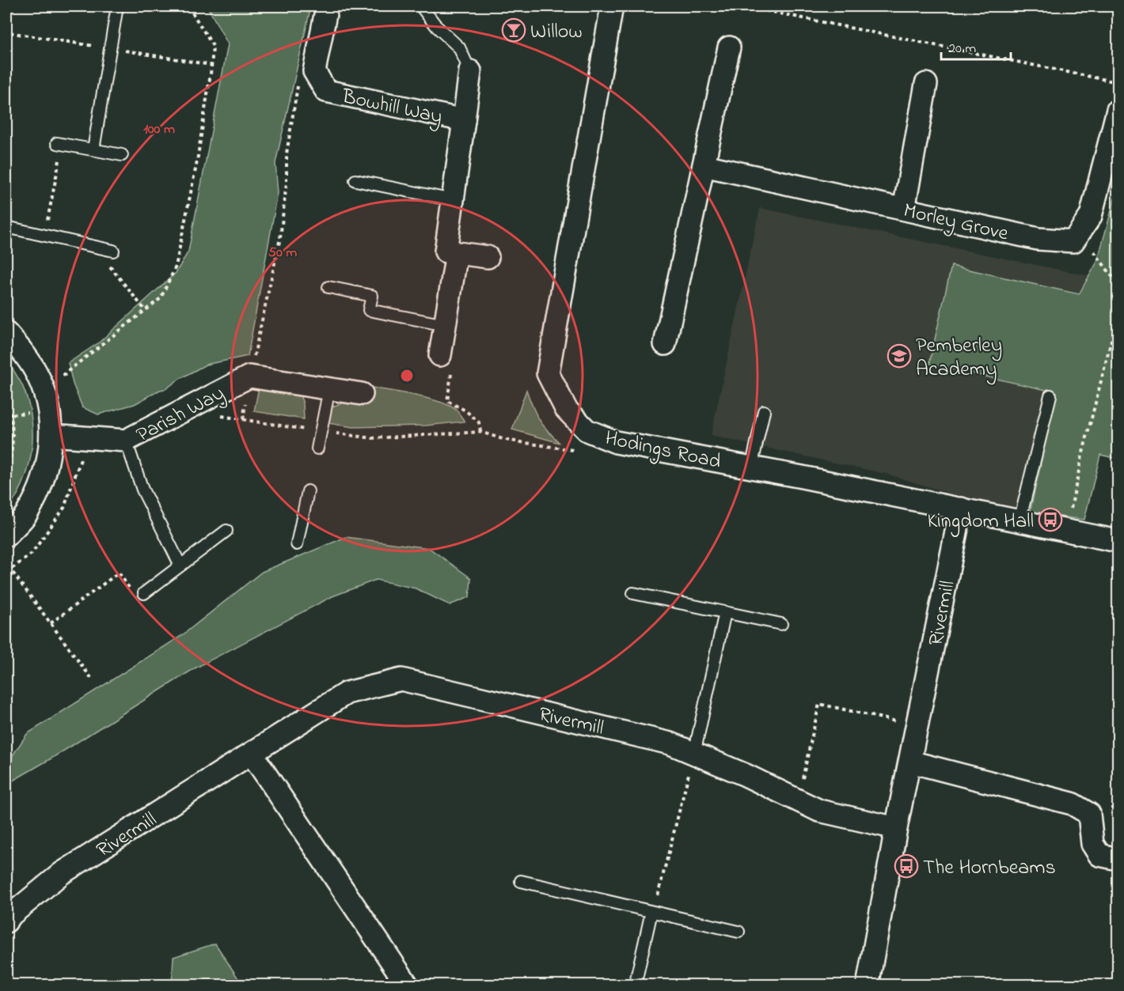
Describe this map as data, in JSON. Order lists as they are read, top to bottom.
{
  "streets": {
    "street": [
      "Bowhill Way",
      "Morley Grove",
      "Parish Way",
      "Hodings Road",
      "Rivermill"
    ]
  },
  "crossings": [
    ["Hodings Road", "Rivermill"]
  ],
  "places": {
    "bar": ["Willow"],
    "school or university": ["Pemberley Academy"],
    "bus stop": ["Kingdom Hall", "The Hornbeams"]
  },
  "scale_bar": "20 m",
  "rings": ["100 m", "50 m"]
}
